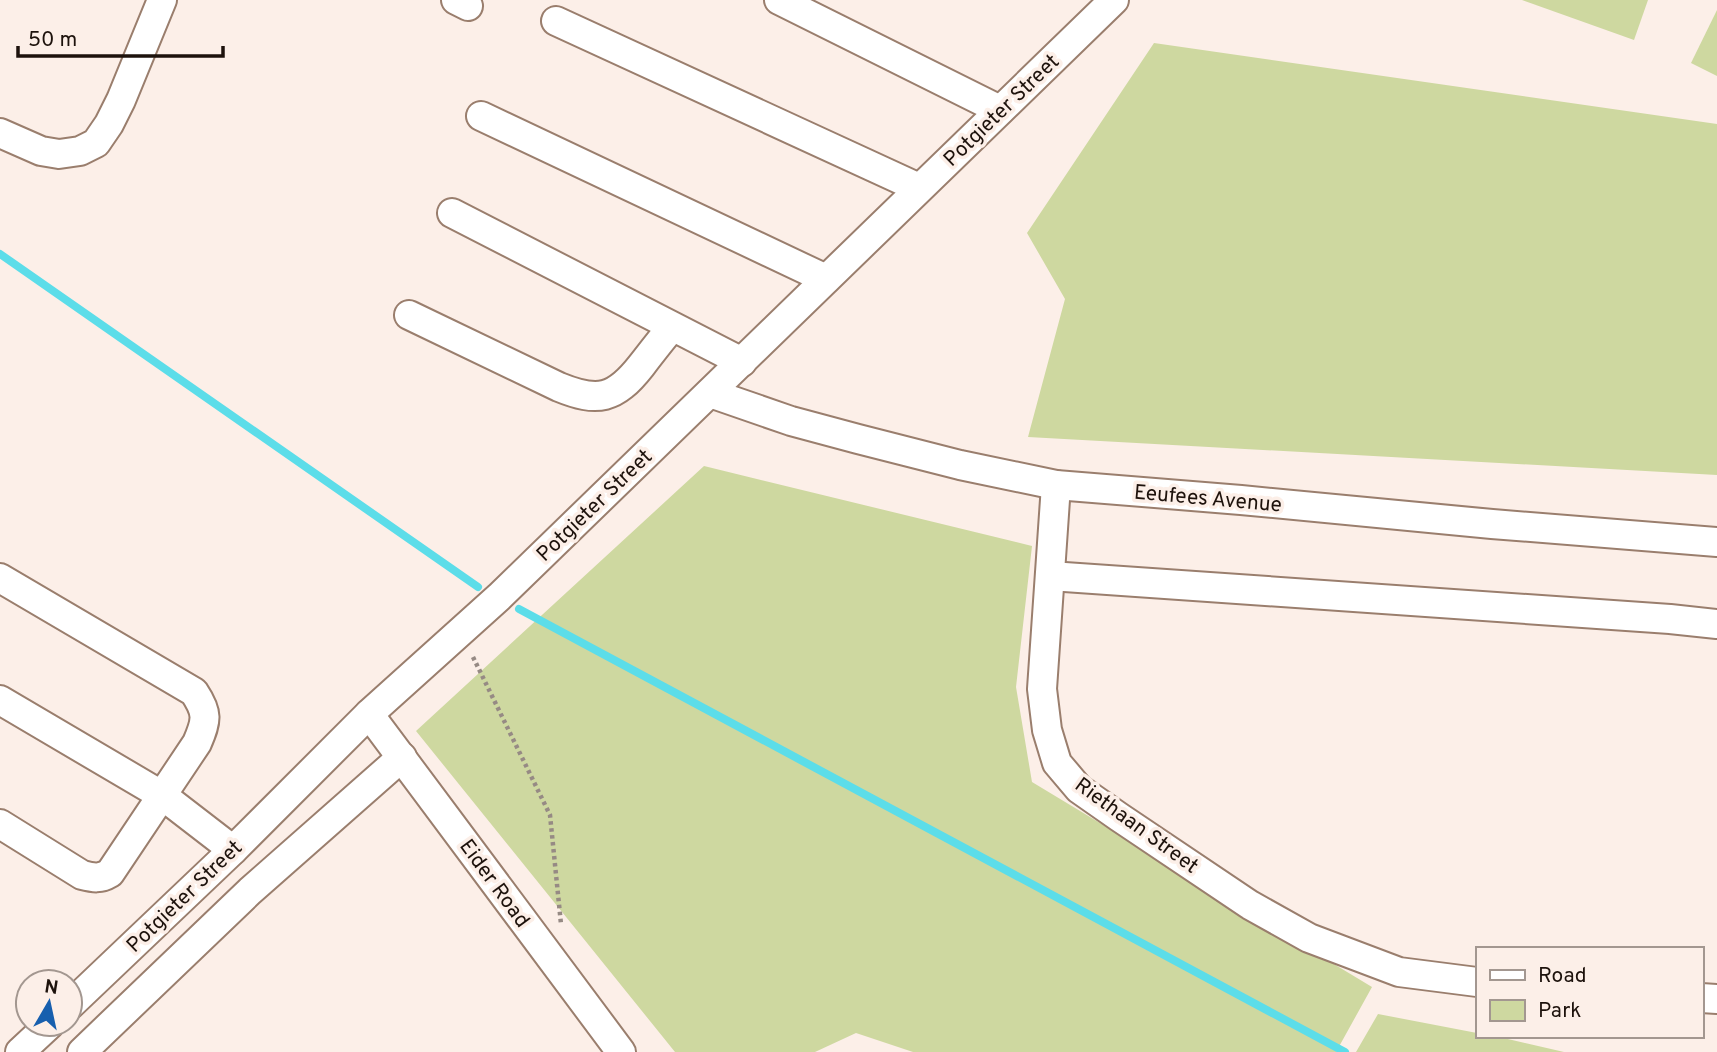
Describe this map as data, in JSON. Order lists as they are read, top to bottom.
{
  "streets": {
    "street": [
      "Potgieter Street",
      "Eeufees Avenue",
      "Riethaan Street",
      "Eider Road"
    ]
  },
  "crossings": [
    ["Potgieter Street", "Eeufees Avenue"],
    ["Potgieter Street", "Eider Road"],
    ["Eeufees Avenue", "Riethaan Street"]
  ],
  "legend": ["Road", "Park"],
  "scale_bar": "50 m",
  "north": "top"
}
